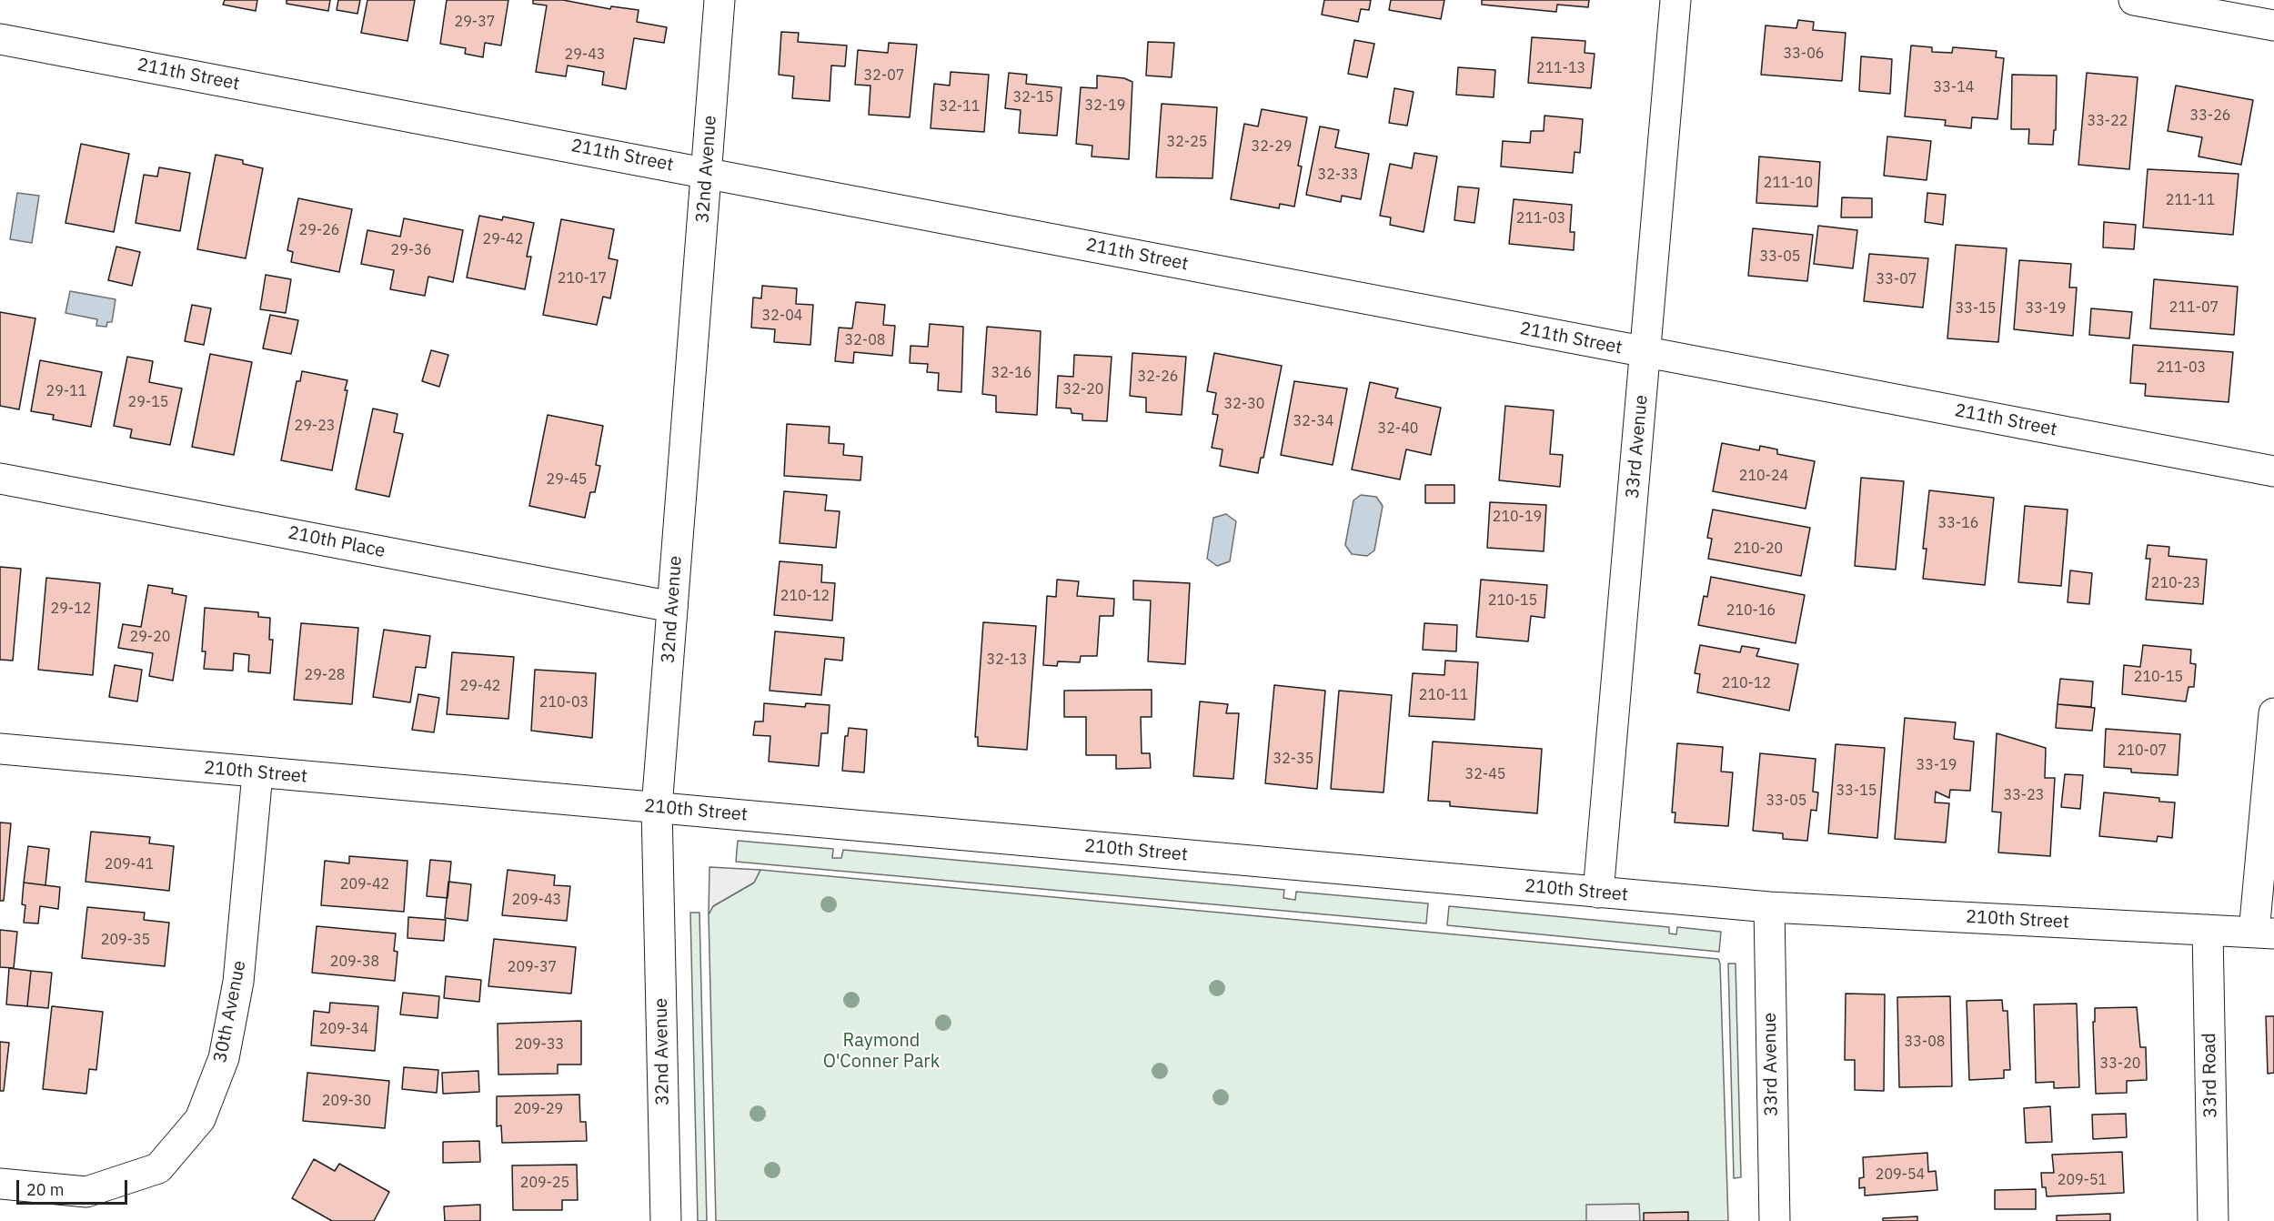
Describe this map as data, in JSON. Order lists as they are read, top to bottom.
{
  "streets": {
    "street": [
      "211th Street",
      "32nd Avenue",
      "33rd Avenue",
      "210th Place",
      "210th Street",
      "30th Avenue",
      "33rd Road"
    ]
  },
  "crossings": [
    ["211th Street", "32nd Avenue"],
    ["211th Street", "33rd Avenue"],
    ["32nd Avenue", "210th Place"],
    ["32nd Avenue", "210th Street"],
    ["33rd Avenue", "210th Street"],
    ["210th Street", "30th Avenue"],
    ["210th Street", "33rd Road"]
  ],
  "parks": ["Raymond O'Conner Park"],
  "house_numbers": [
    "29-37",
    "33-06",
    "29-43",
    "211-13",
    "32-07",
    "33-14",
    "32-15",
    "32-19",
    "32-11",
    "33-26",
    "33-22",
    "32-25",
    "32-29",
    "32-33",
    "211-10",
    "211-11",
    "211-03",
    "29-26",
    "29-42",
    "29-36",
    "33-05",
    "210-17",
    "33-07",
    "211-07",
    "33-15",
    "33-19",
    "32-04",
    "32-08",
    "211-03",
    "32-16",
    "32-26",
    "32-20",
    "29-11",
    "29-15",
    "32-30",
    "32-34",
    "29-23",
    "32-40",
    "210-24",
    "29-45",
    "210-19",
    "33-16",
    "210-20",
    "210-23",
    "210-12",
    "210-15",
    "29-12",
    "210-16",
    "29-20",
    "32-13",
    "29-28",
    "210-15",
    "210-12",
    "29-42",
    "210-11",
    "210-03",
    "210-07",
    "32-35",
    "33-19",
    "32-45",
    "33-15",
    "33-23",
    "33-05",
    "209-41",
    "209-42",
    "209-43",
    "209-35",
    "209-38",
    "209-37",
    "209-34",
    "33-08",
    "209-33",
    "33-20",
    "209-30",
    "209-29",
    "209-54",
    "209-51",
    "209-25"
  ],
  "scale_bar": "20 m"
}
